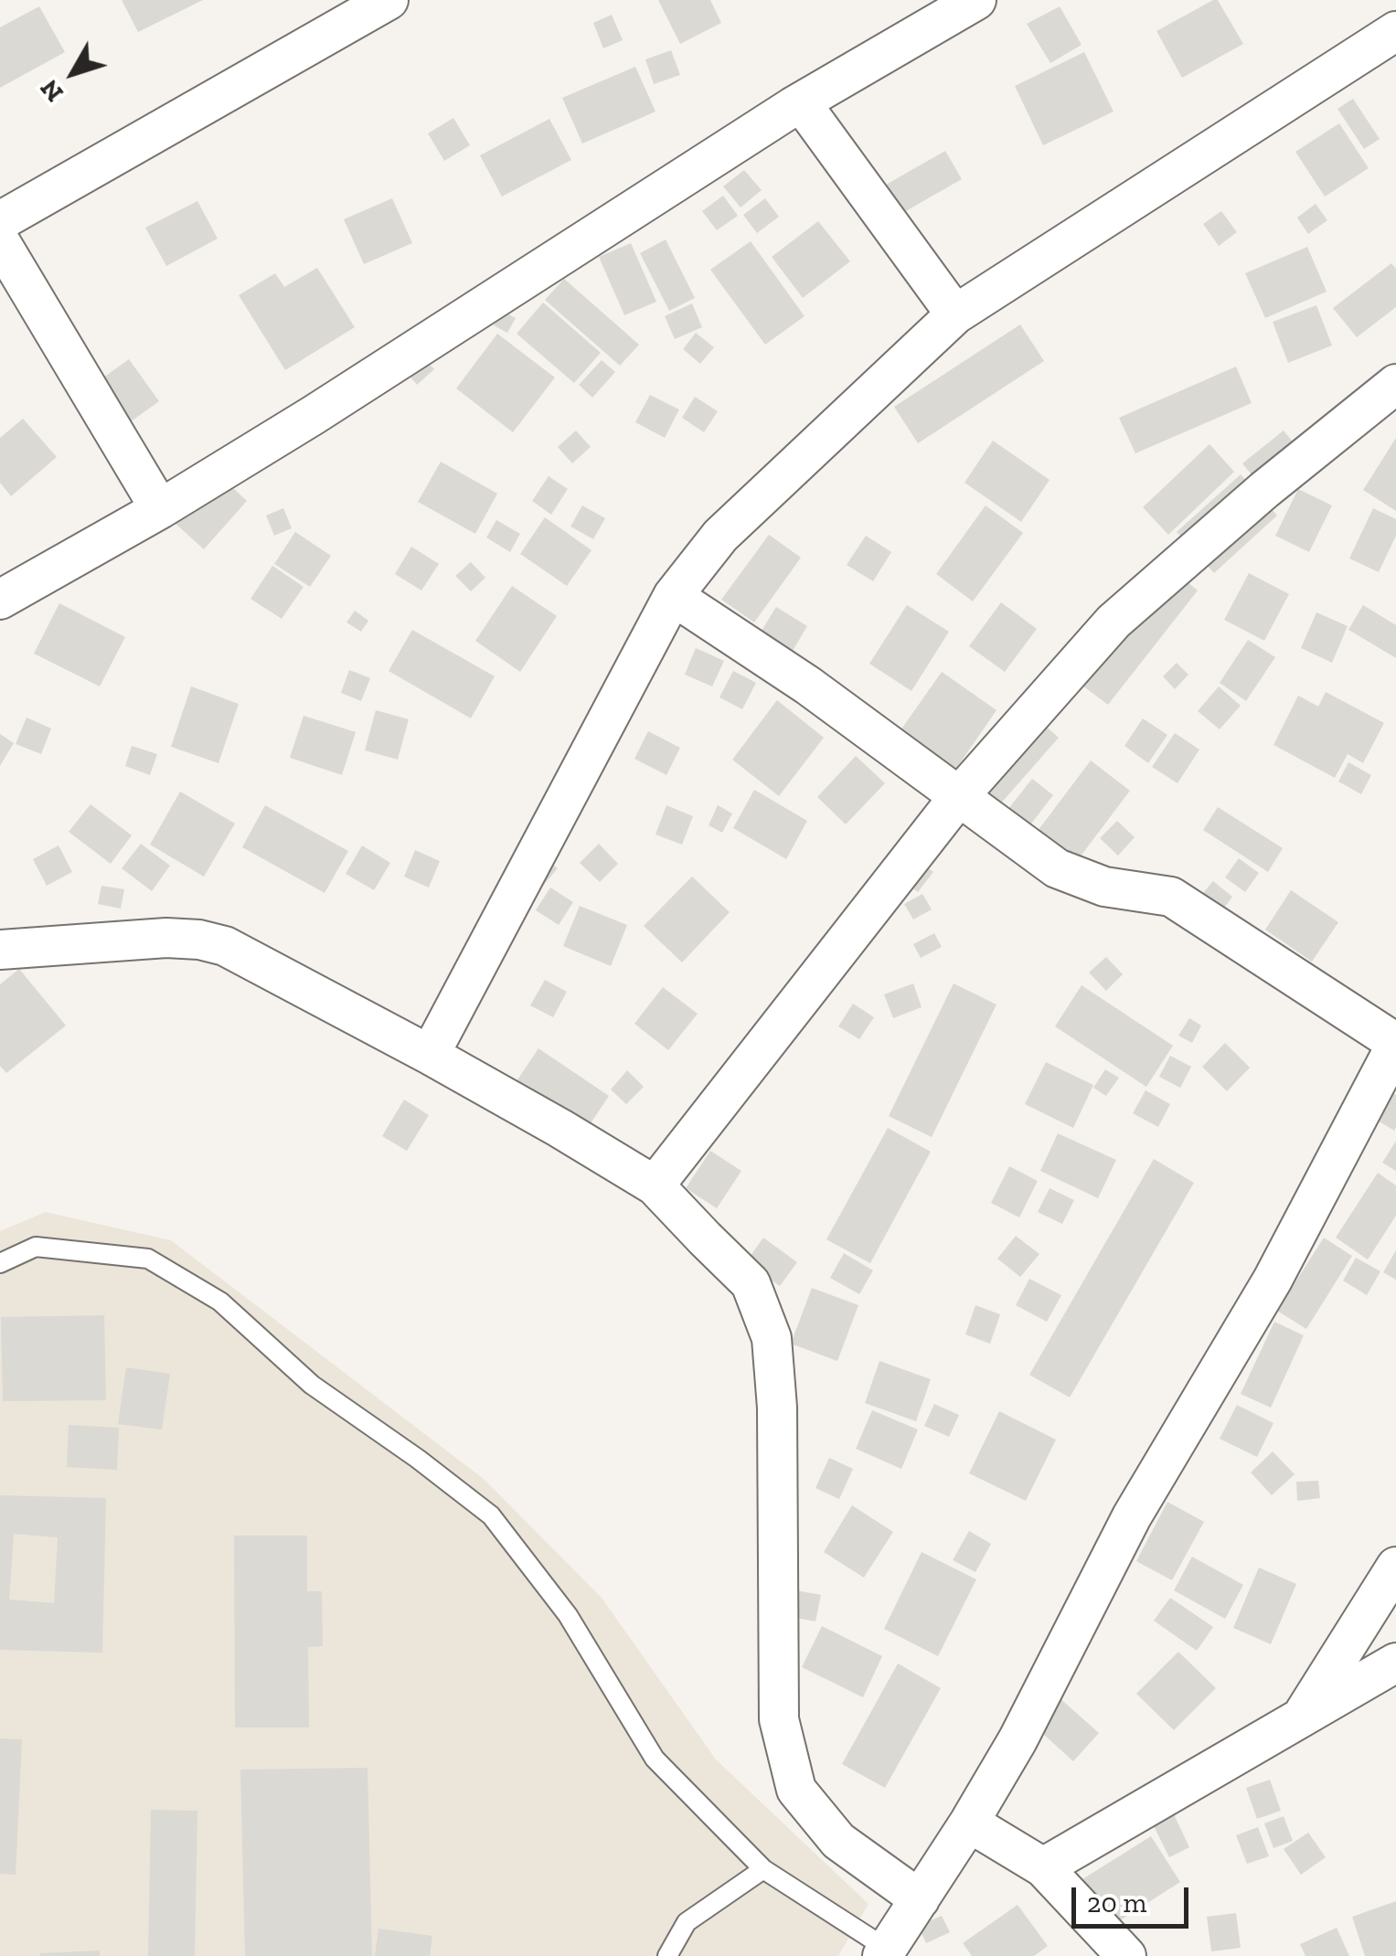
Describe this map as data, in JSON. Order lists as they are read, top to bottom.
{
  "scale_bar": "20 m",
  "north": "bottom left"
}
